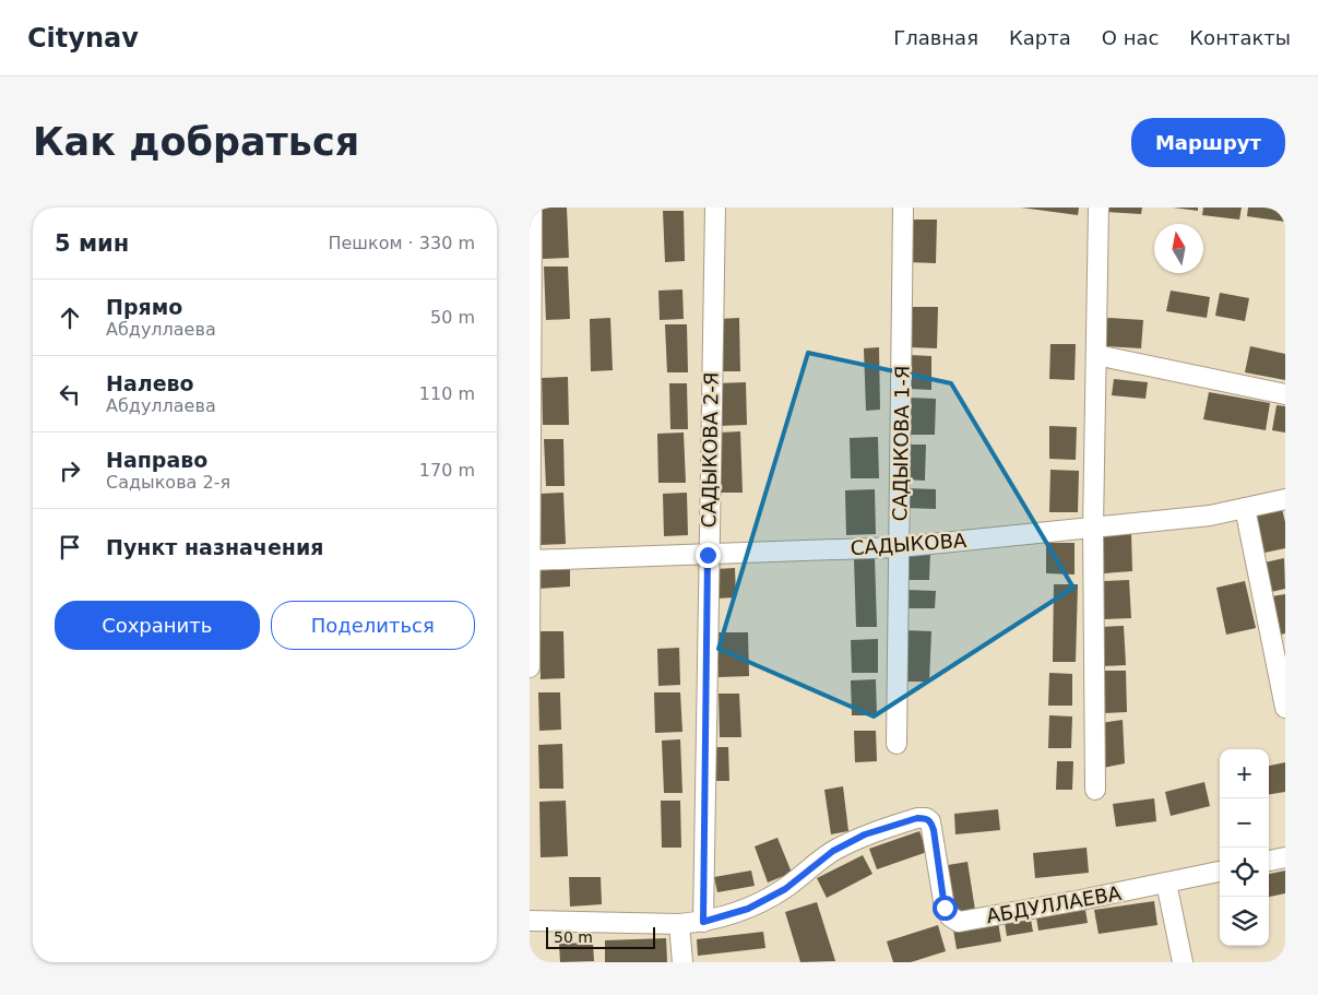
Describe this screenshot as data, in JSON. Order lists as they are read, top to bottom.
{
  "streets": {
    "street": [
      "САДЫКОВА 1-Я",
      "САДЫКОВА 2-Я",
      "САДЫКОВА",
      "АБДУЛЛАЕВА"
    ]
  },
  "crossings": [
    ["САДЫКОВА 1-Я", "САДЫКОВА"],
    ["САДЫКОВА 2-Я", "САДЫКОВА"],
    ["САДЫКОВА 2-Я", "АБДУЛЛАЕВА"]
  ],
  "scale_bar": "50 m",
  "north": "top",
  "page": {
    "header": "Citynav",
    "nav": [
      "Главная",
      "Карта",
      "О нас",
      "Контакты"
    ],
    "buttons": [
      "Маршрут",
      ["Сохранить", "Поделиться"]
    ],
    "title": "Как добраться",
    "heading": ["5 мин", "Пешком · 330 m"],
    "list": [
      ["Прямо", "Абдуллаева", "50 m"],
      ["Налево", "Абдуллаева", "110 m"],
      ["Направо", "Садыкова 2-я", "170 m"],
      "Пункт назначения"
    ],
    "map_buttons": ["+", "−"],
    "scale": "50 m"
  }
}
